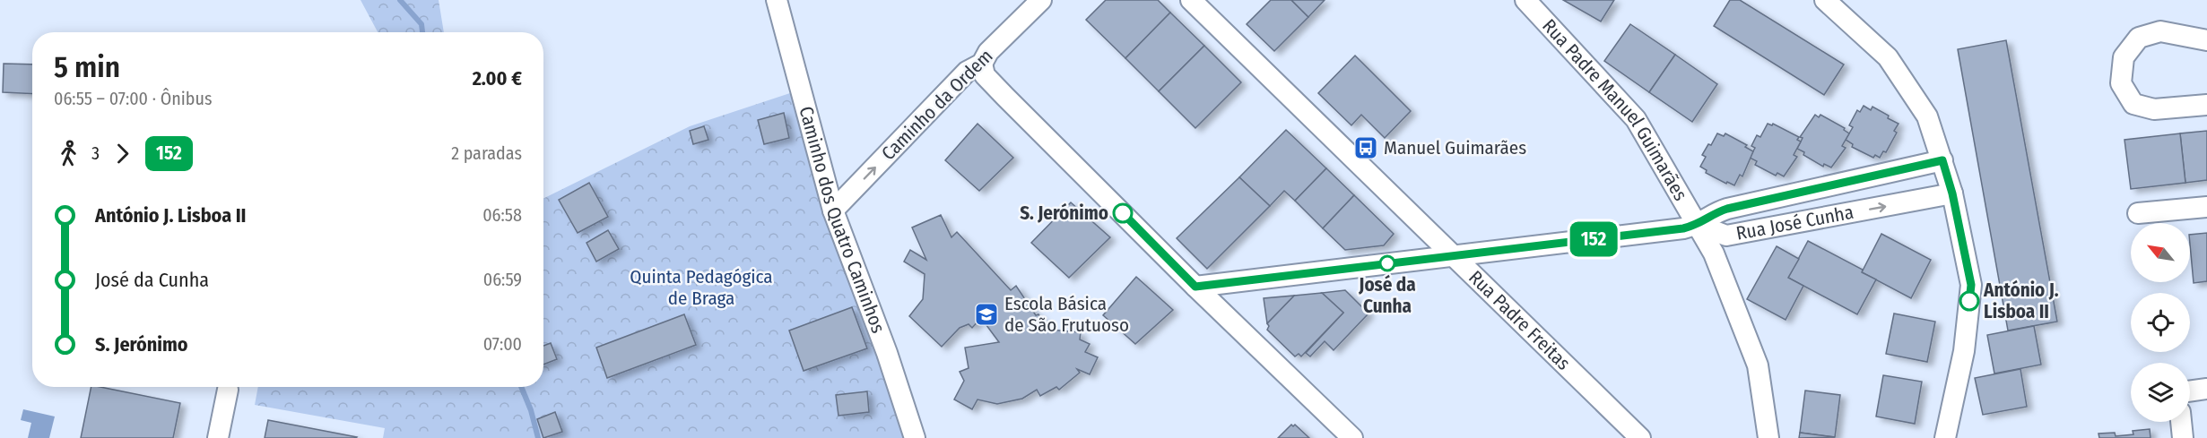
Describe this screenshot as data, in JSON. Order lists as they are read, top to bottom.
{
  "streets": {
    "street": [
      "Caminho da Ordem",
      "Rua Padre Manuel Guimarães",
      "Caminho dos Quatro Caminhos",
      "Rua José Cunha",
      "Rua Padre Freitas"
    ]
  },
  "crossings": [
    ["Caminho da Ordem", "Caminho dos Quatro Caminhos"],
    ["Rua Padre Manuel Guimarães", "Rua José Cunha"]
  ],
  "one_way": ["Caminho da Ordem"],
  "parks": ["Quinta Pedagógica de Braga"],
  "places": {
    "bus stop": ["Manuel Guimarães"],
    "other": ["S. Jerónimo", "José da Cunha", "António J. Lisboa II"],
    "school or university": ["Escola Básica de São Frutuoso"]
  },
  "lines": ["bus line 152"],
  "north": "top left",
  "page": {
    "on_map": "152",
    "heading": ["5 min", "06:55 – 07:00 · Ônibus", "2.00 €"],
    "legs": ["3", "152", "2 paradas"],
    "list": [
      {
        "name": "António J. Lisboa II",
        "value": "06:58"
      },
      {
        "name": "José da Cunha",
        "value": "06:59"
      },
      {
        "name": "S. Jerónimo",
        "value": "07:00"
      }
    ]
  }
}
